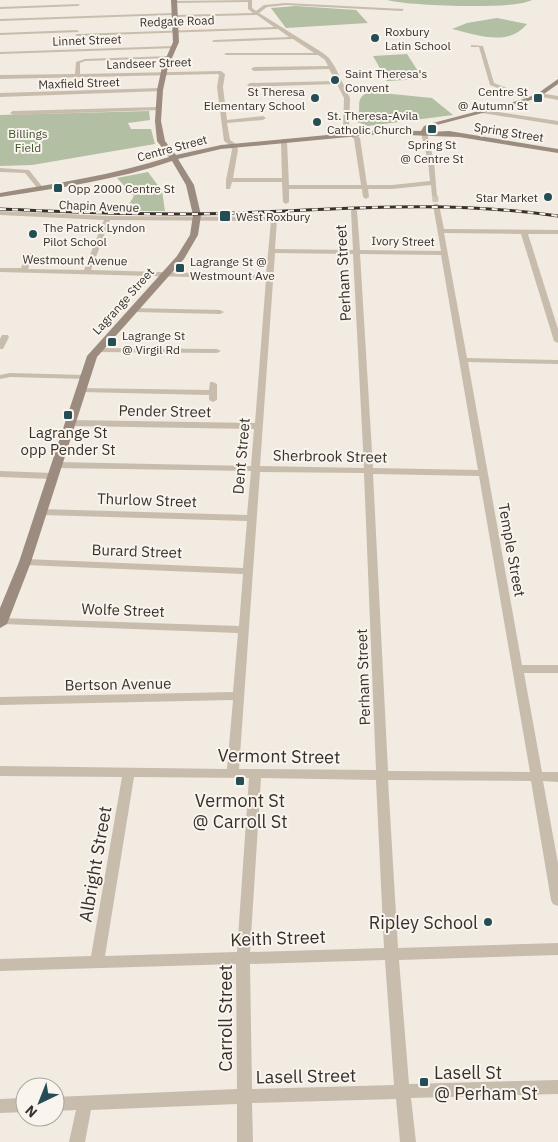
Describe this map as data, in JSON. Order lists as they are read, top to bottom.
{
  "streets": {
    "main road": ["Spring Street", "Centre Street", "Lagrange Street"],
    "street": [
      "Redgate Road",
      "Linnet Street",
      "Landseer Street",
      "Maxfield Street",
      "Chapin Avenue",
      "Ivory Street",
      "Westmount Avenue",
      "Perham Street",
      "Pender Street",
      "Dent Street",
      "Sherbrook Street",
      "Thurlow Street",
      "Temple Street",
      "Burard Street",
      "Wolfe Street",
      "Bertson Avenue",
      "Vermont Street",
      "Albright Street",
      "Keith Street",
      "Carroll Street",
      "Lasell Street"
    ]
  },
  "crossings": [
    ["Landseer Street", "Centre Street"],
    ["Spring Street", "Centre Street"],
    ["Spring Street", "Temple Street"],
    ["Centre Street", "Temple Street"],
    ["Chapin Avenue", "Lagrange Street"],
    ["Chapin Avenue", "Dent Street"],
    ["Ivory Street", "Perham Street"],
    ["Ivory Street", "Dent Street"],
    ["Ivory Street", "Temple Street"],
    ["Westmount Avenue", "Lagrange Street"],
    ["Westmount Avenue", "Dent Street"],
    ["Perham Street", "Sherbrook Street"],
    ["Perham Street", "Vermont Street"],
    ["Perham Street", "Keith Street"],
    ["Perham Street", "Lasell Street"],
    ["Lagrange Street", "Pender Street"],
    ["Lagrange Street", "Dent Street"],
    ["Lagrange Street", "Sherbrook Street"],
    ["Lagrange Street", "Thurlow Street"],
    ["Lagrange Street", "Burard Street"],
    ["Lagrange Street", "Wolfe Street"],
    ["Pender Street", "Dent Street"],
    ["Dent Street", "Sherbrook Street"],
    ["Dent Street", "Thurlow Street"],
    ["Dent Street", "Burard Street"],
    ["Dent Street", "Wolfe Street"],
    ["Dent Street", "Bertson Avenue"],
    ["Dent Street", "Vermont Street"],
    ["Sherbrook Street", "Temple Street"],
    ["Temple Street", "Vermont Street"],
    ["Vermont Street", "Albright Street"],
    ["Vermont Street", "Carroll Street"],
    ["Albright Street", "Keith Street"],
    ["Keith Street", "Carroll Street"],
    ["Carroll Street", "Lasell Street"]
  ],
  "parks": ["Billings Field"],
  "places": {
    "other": [
      "Roxbury Latin School",
      "Saint Theresa's Convent",
      "St Theresa Elementary School",
      "St. Theresa-Avila Catholic Church",
      "Star Market",
      "The Patrick Lyndon Pilot School",
      "Ripley School"
    ],
    "transit": [
      "Centre St @ Autumn St",
      "Spring St @ Centre St",
      "Opp 2000 Centre St",
      "West Roxbury",
      "Lagrange St @ Westmount Ave",
      "Lagrange St @ Virgil Rd",
      "Lagrange St opp Pender St",
      "Vermont St @ Carroll St",
      "Lasell St @ Perham St"
    ]
  },
  "north": "bottom left"
}
